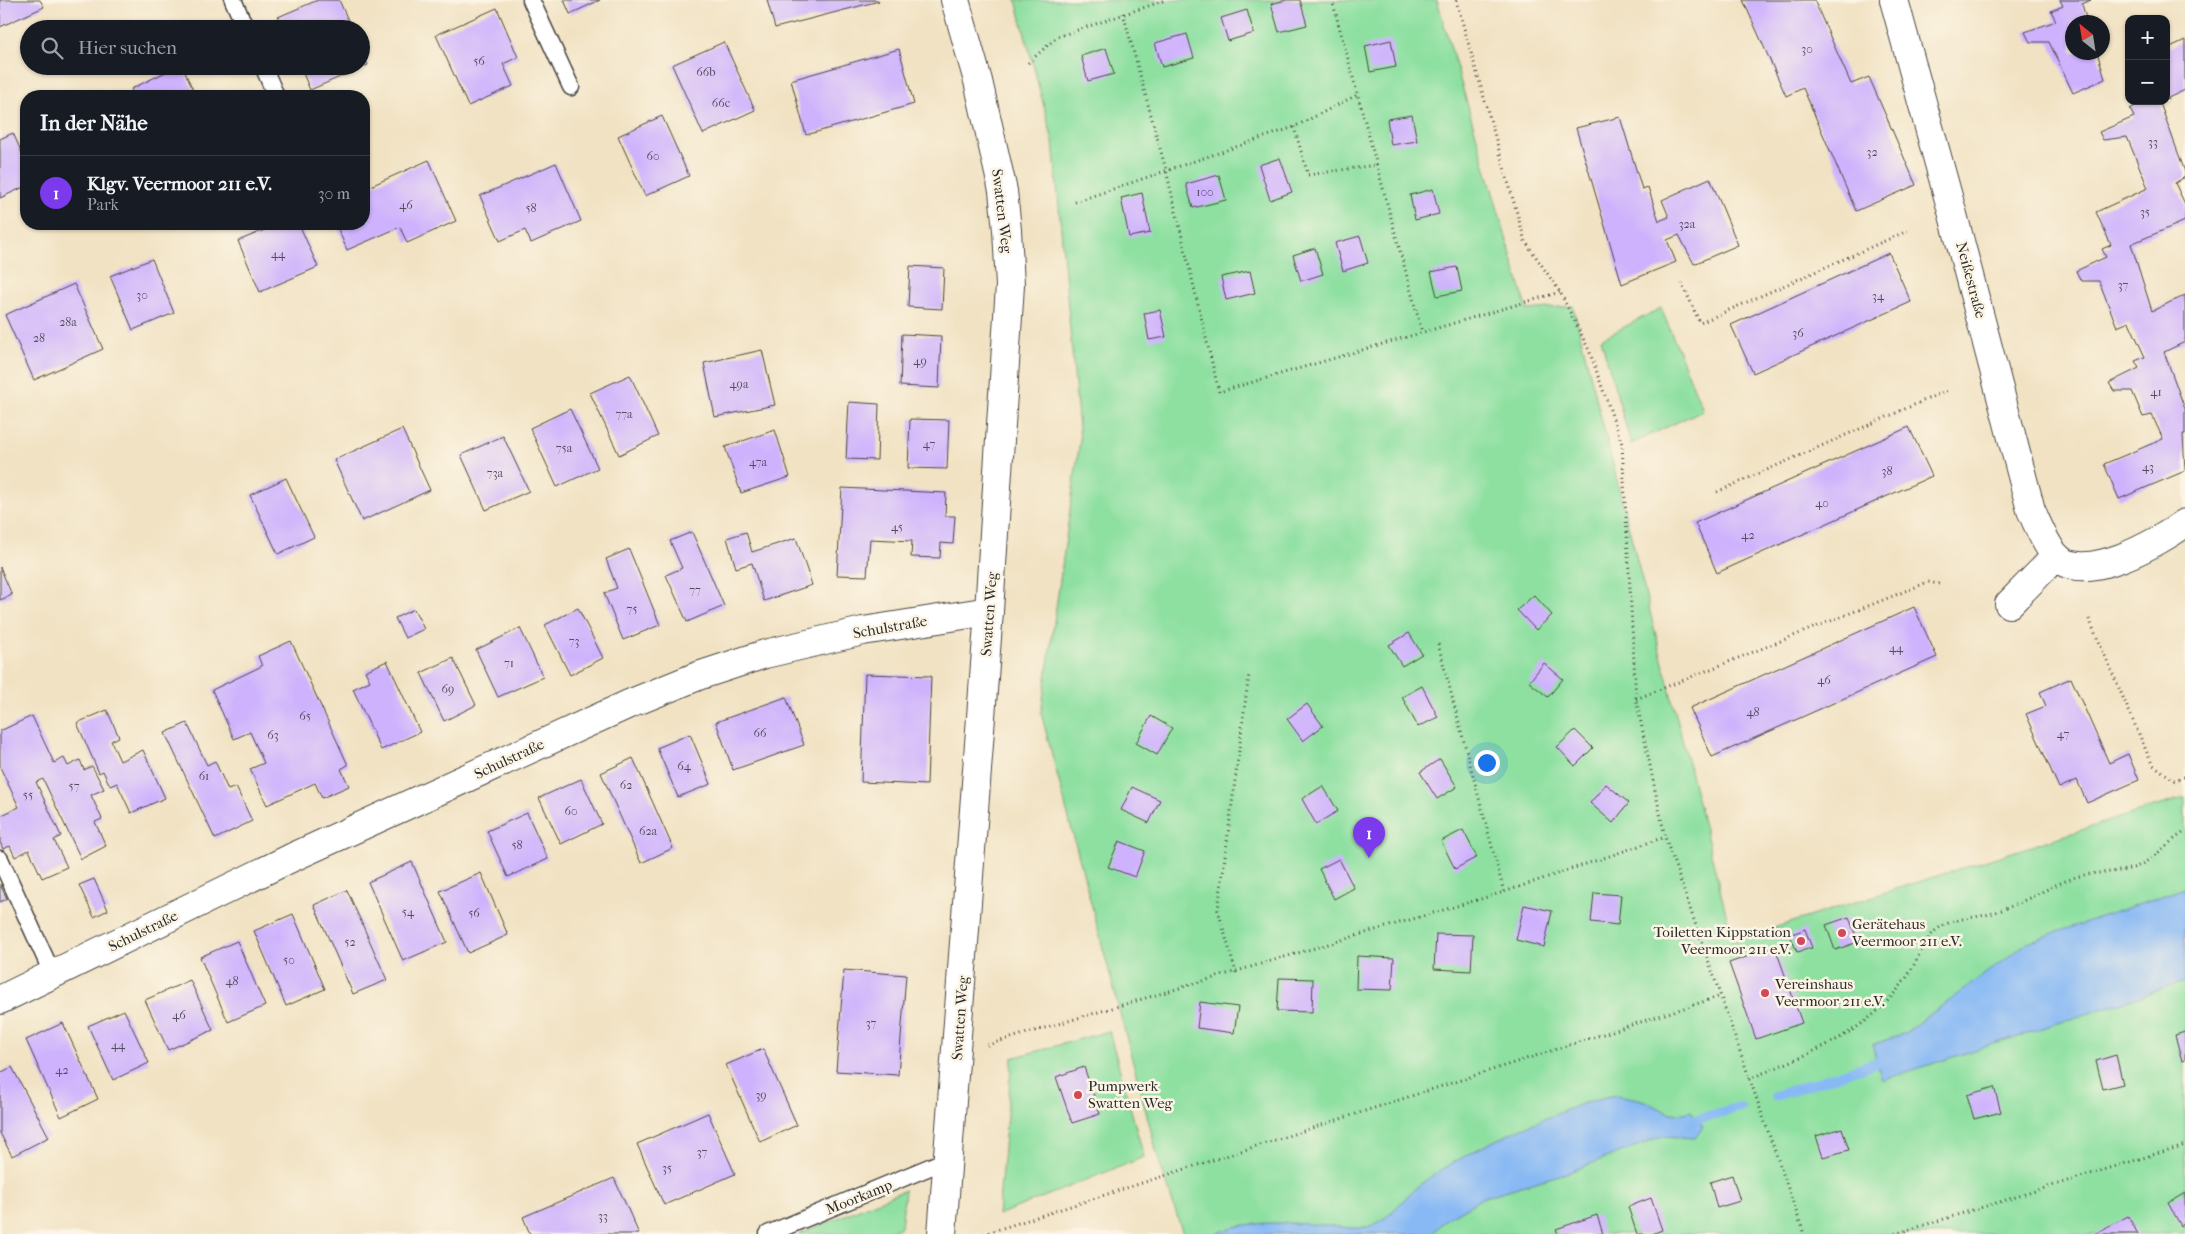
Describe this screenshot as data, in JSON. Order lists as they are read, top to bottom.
{
  "streets": {
    "street": ["Swatten Weg", "Neißestraße", "Schulstraße"],
    "lane": ["Moorkamp"]
  },
  "crossings": [
    ["Swatten Weg", "Schulstraße"],
    ["Swatten Weg", "Moorkamp"]
  ],
  "places": [
    "Gerätehaus Veermoor 211 e.V.",
    "Toiletten Kippstation Veermoor 211 e.V.",
    "Vereinshaus Veermoor 211 e.V.",
    "Pumpwerk Swatten Weg"
  ],
  "house_numbers": [
    "30",
    "56",
    "66b",
    "66c",
    "33",
    "32",
    "60",
    "100",
    "46",
    "58",
    "35",
    "32a",
    "44",
    "37",
    "30",
    "34",
    "28a",
    "36",
    "28",
    "49",
    "49a",
    "41",
    "77a",
    "47",
    "75a",
    "47a",
    "43",
    "38",
    "73a",
    "40",
    "45",
    "42",
    "77",
    "75",
    "73",
    "44",
    "71",
    "46",
    "69",
    "48",
    "65",
    "66",
    "47",
    "63",
    "64",
    "61",
    "62",
    "57",
    "55",
    "60",
    "62a",
    "58",
    "54",
    "56",
    "52",
    "50",
    "48",
    "46",
    "37",
    "44",
    "42",
    "39",
    "37",
    "35",
    "33"
  ],
  "north": "top left",
  "page": {
    "map_buttons": ["+", "−"],
    "search": "Hier suchen",
    "heading": "In der Nähe",
    "list": [
      {
        "mark": "1",
        "name": "Klgv. Veermoor 211 e.V.",
        "note": "Park",
        "value": "30 m"
      }
    ],
    "pins": "1"
  }
}
